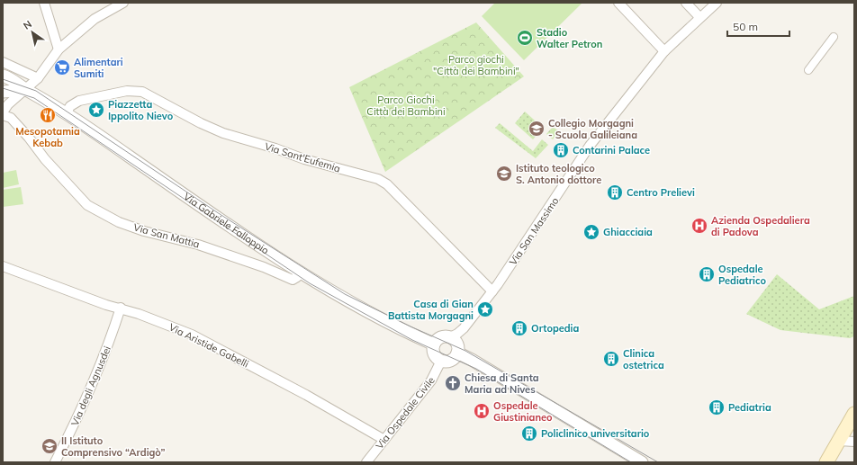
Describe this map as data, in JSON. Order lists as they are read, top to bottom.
{
  "streets": {
    "street": [
      "Via Sant'Eufemia",
      "Via Gabriele Falloppio",
      "Via San Massimo",
      "Via San Mattia",
      "Via Aristide Gabelli",
      "Via degli Agnusdei",
      "Via Ospedale Civile"
    ]
  },
  "crossings": [
    ["Via Sant'Eufemia", "Via Gabriele Falloppio"],
    ["Via Sant'Eufemia", "Via San Massimo"],
    ["Via Gabriele Falloppio", "Via San Massimo"],
    ["Via Gabriele Falloppio", "Via San Mattia"],
    ["Via Gabriele Falloppio", "Via Ospedale Civile"],
    ["Via San Massimo", "Via Ospedale Civile"],
    ["Via Aristide Gabelli", "Via degli Agnusdei"],
    ["Via Aristide Gabelli", "Via Ospedale Civile"]
  ],
  "parks": ["Parco giochi \"Città dei Bambini\"", "Parco Giochi Città dei Bambini"],
  "places": {
    "sports": ["Stadio Walter Petron"],
    "supermarket": ["Alimentari Sumiti"],
    "place": ["Piazzetta Ippolito Nievo", "Ghiacciaia", "Casa di Gian Battista Morgagni"],
    "restaurant": ["Mesopotamia Kebab"],
    "school or university": ["Collegio Morgagni - Scuola Galileiana", "Istituto teologico S. Antonio dottore", "II Istituto Comprensivo “Ardigò”"],
    "building": [
      "Contarini Palace",
      "Centro Prelievi",
      "Ospedale Pediatrico",
      "Ortopedia",
      "Clinica ostetrica",
      "Pediatria",
      "Policlinico universitario"
    ],
    "hospital": ["Azienda Ospedaliera di Padova", "Ospedale Giustinianeo"],
    "church": ["Chiesa di Santa Maria ad Nives"]
  },
  "scale_bar": "50 m",
  "north": "top left"
}
